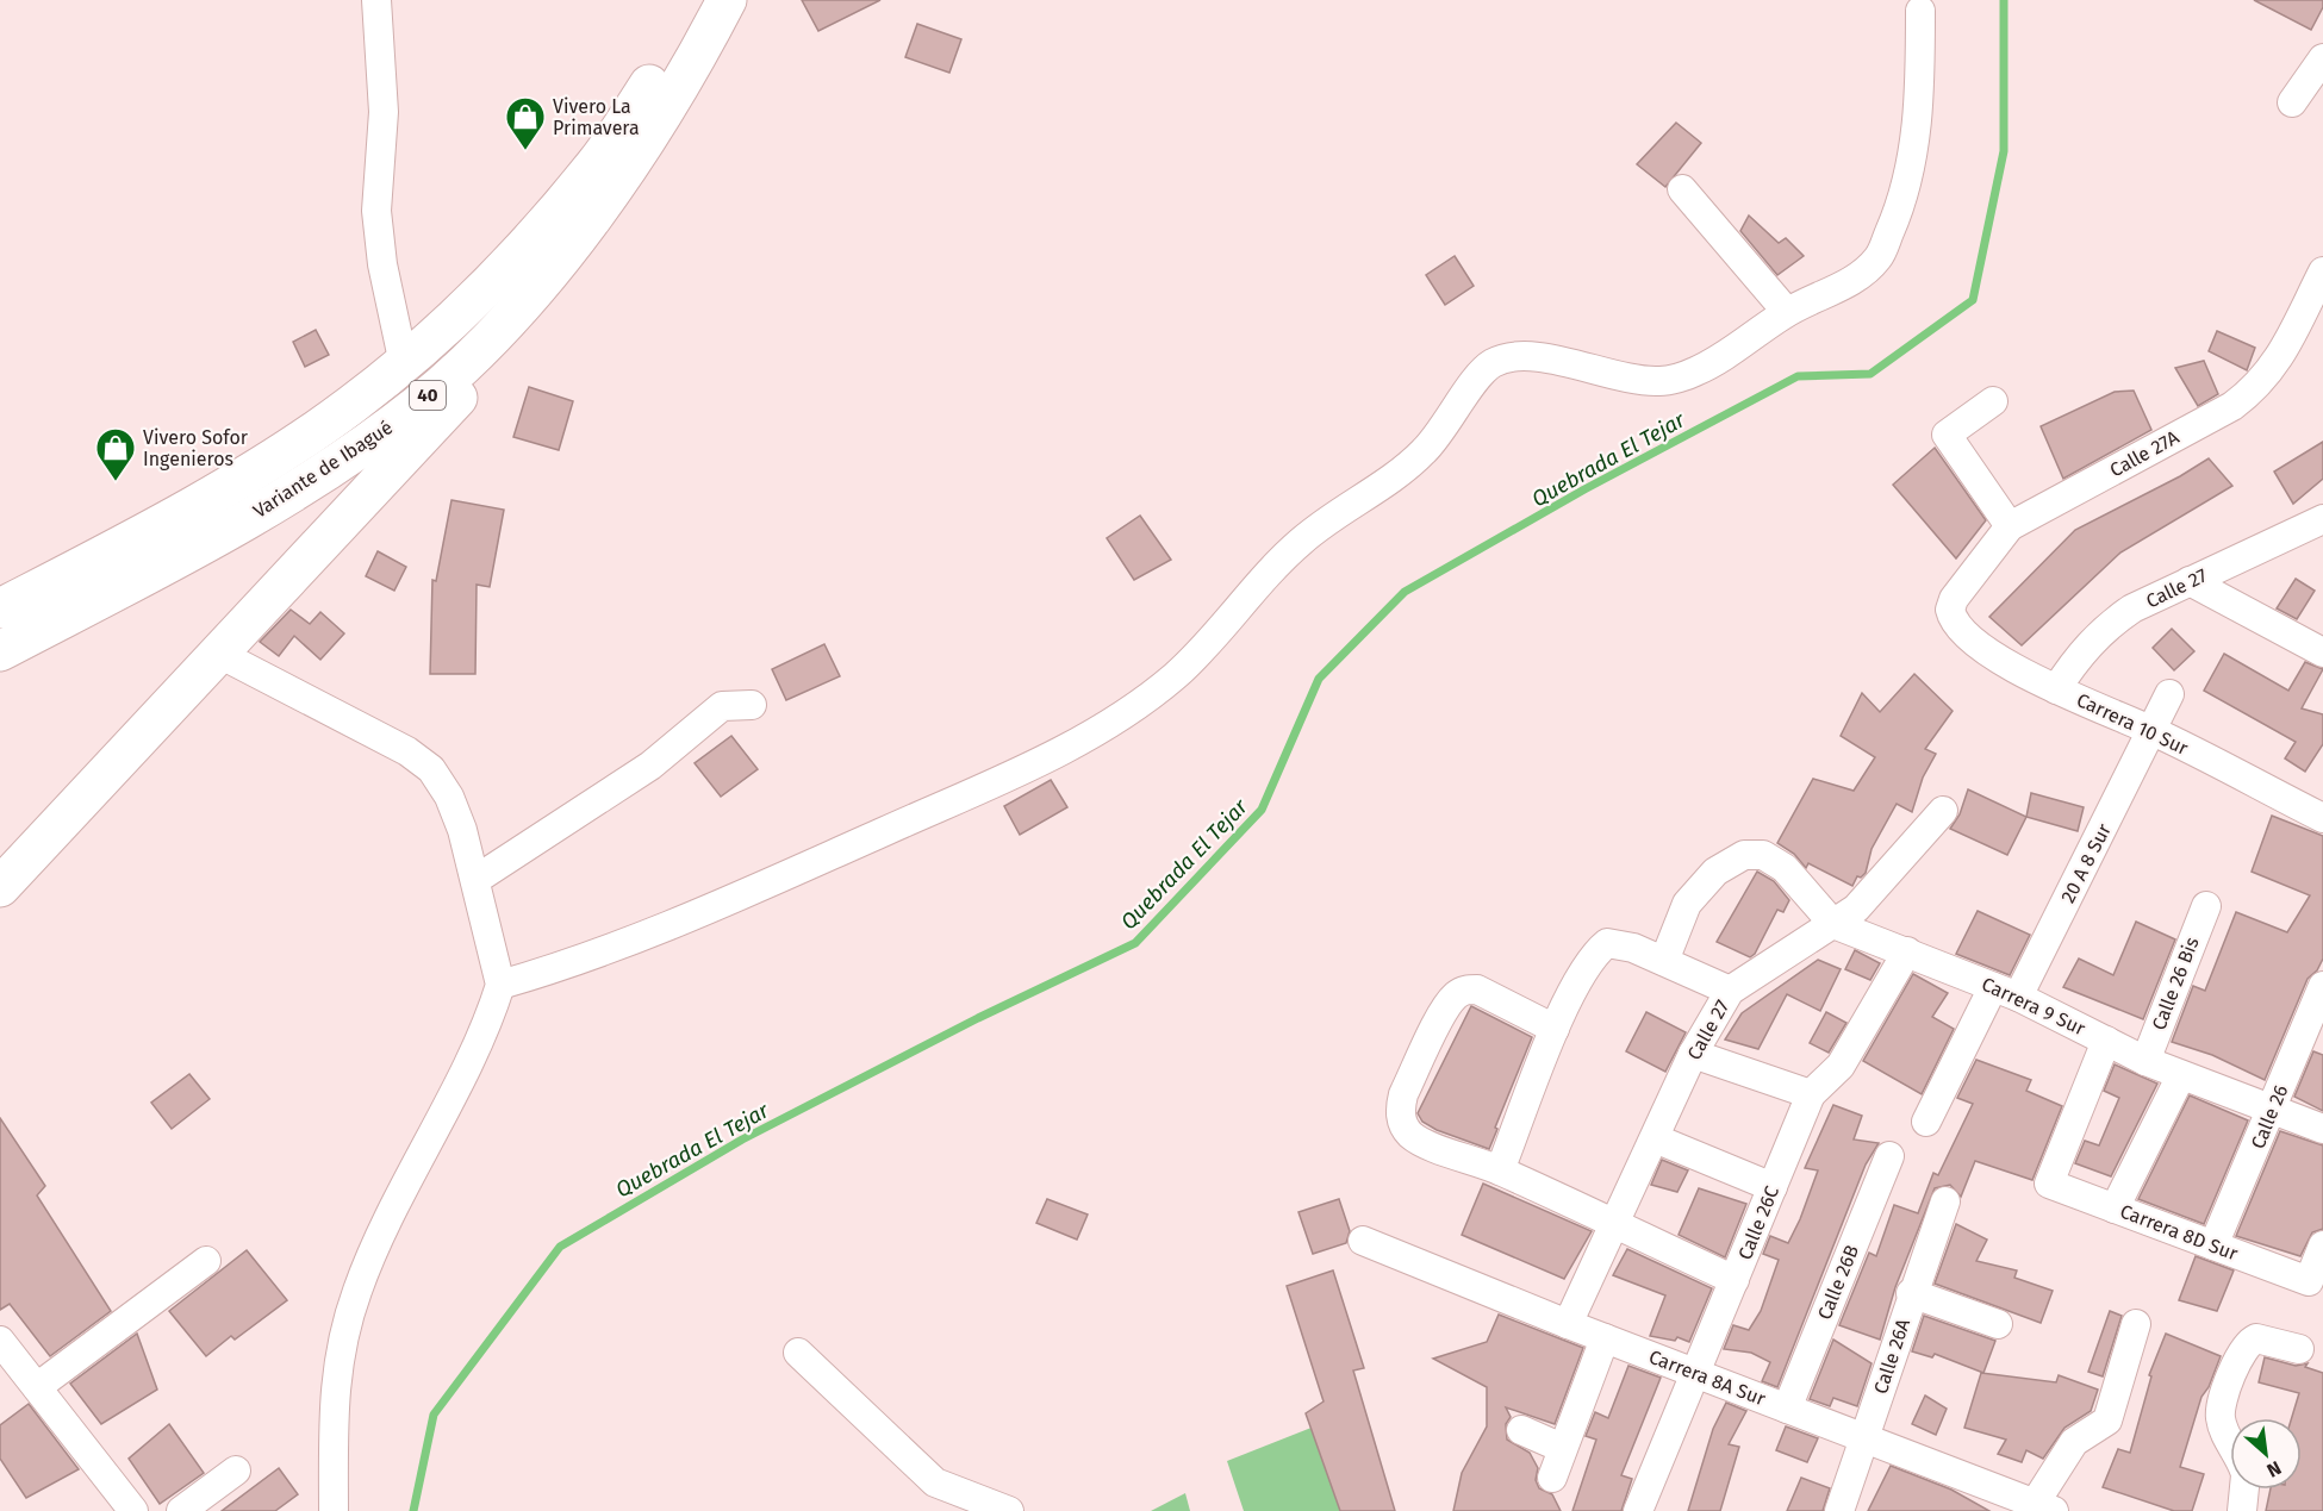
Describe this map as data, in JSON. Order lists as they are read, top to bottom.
{
  "streets": {
    "highway": ["40", "Variante de Ibagué"],
    "street": [
      "Calle 27A",
      "Calle 27",
      "Carrera 10 Sur",
      "20 A 8 Sur",
      "Calle 26 Bis",
      "Carrera 9 Sur",
      "Calle 26",
      "Calle 26C",
      "Carrera 8D Sur",
      "Calle 26B",
      "Calle 26A",
      "Carrera 8A Sur"
    ]
  },
  "crossings": [
    ["Calle 27A", "Carrera 10 Sur"],
    ["Calle 27", "Carrera 10 Sur"],
    ["Calle 27", "Carrera 9 Sur"],
    ["Calle 27", "Carrera 8A Sur"],
    ["Carrera 10 Sur", "20 A 8 Sur"],
    ["20 A 8 Sur", "Carrera 9 Sur"],
    ["Calle 26 Bis", "Carrera 9 Sur"],
    ["Carrera 9 Sur", "Calle 26"],
    ["Carrera 9 Sur", "Calle 26C"],
    ["Carrera 9 Sur", "Carrera 8D Sur"],
    ["Calle 26", "Carrera 8D Sur"],
    ["Calle 26C", "Carrera 8A Sur"],
    ["Calle 26B", "Carrera 8A Sur"],
    ["Calle 26A", "Carrera 8A Sur"]
  ],
  "water": ["Quebrada El Tejar"],
  "places": {
    "shop": ["Vivero La Primavera", "Vivero Sofor Ingenieros"]
  },
  "north": "bottom right"
}
